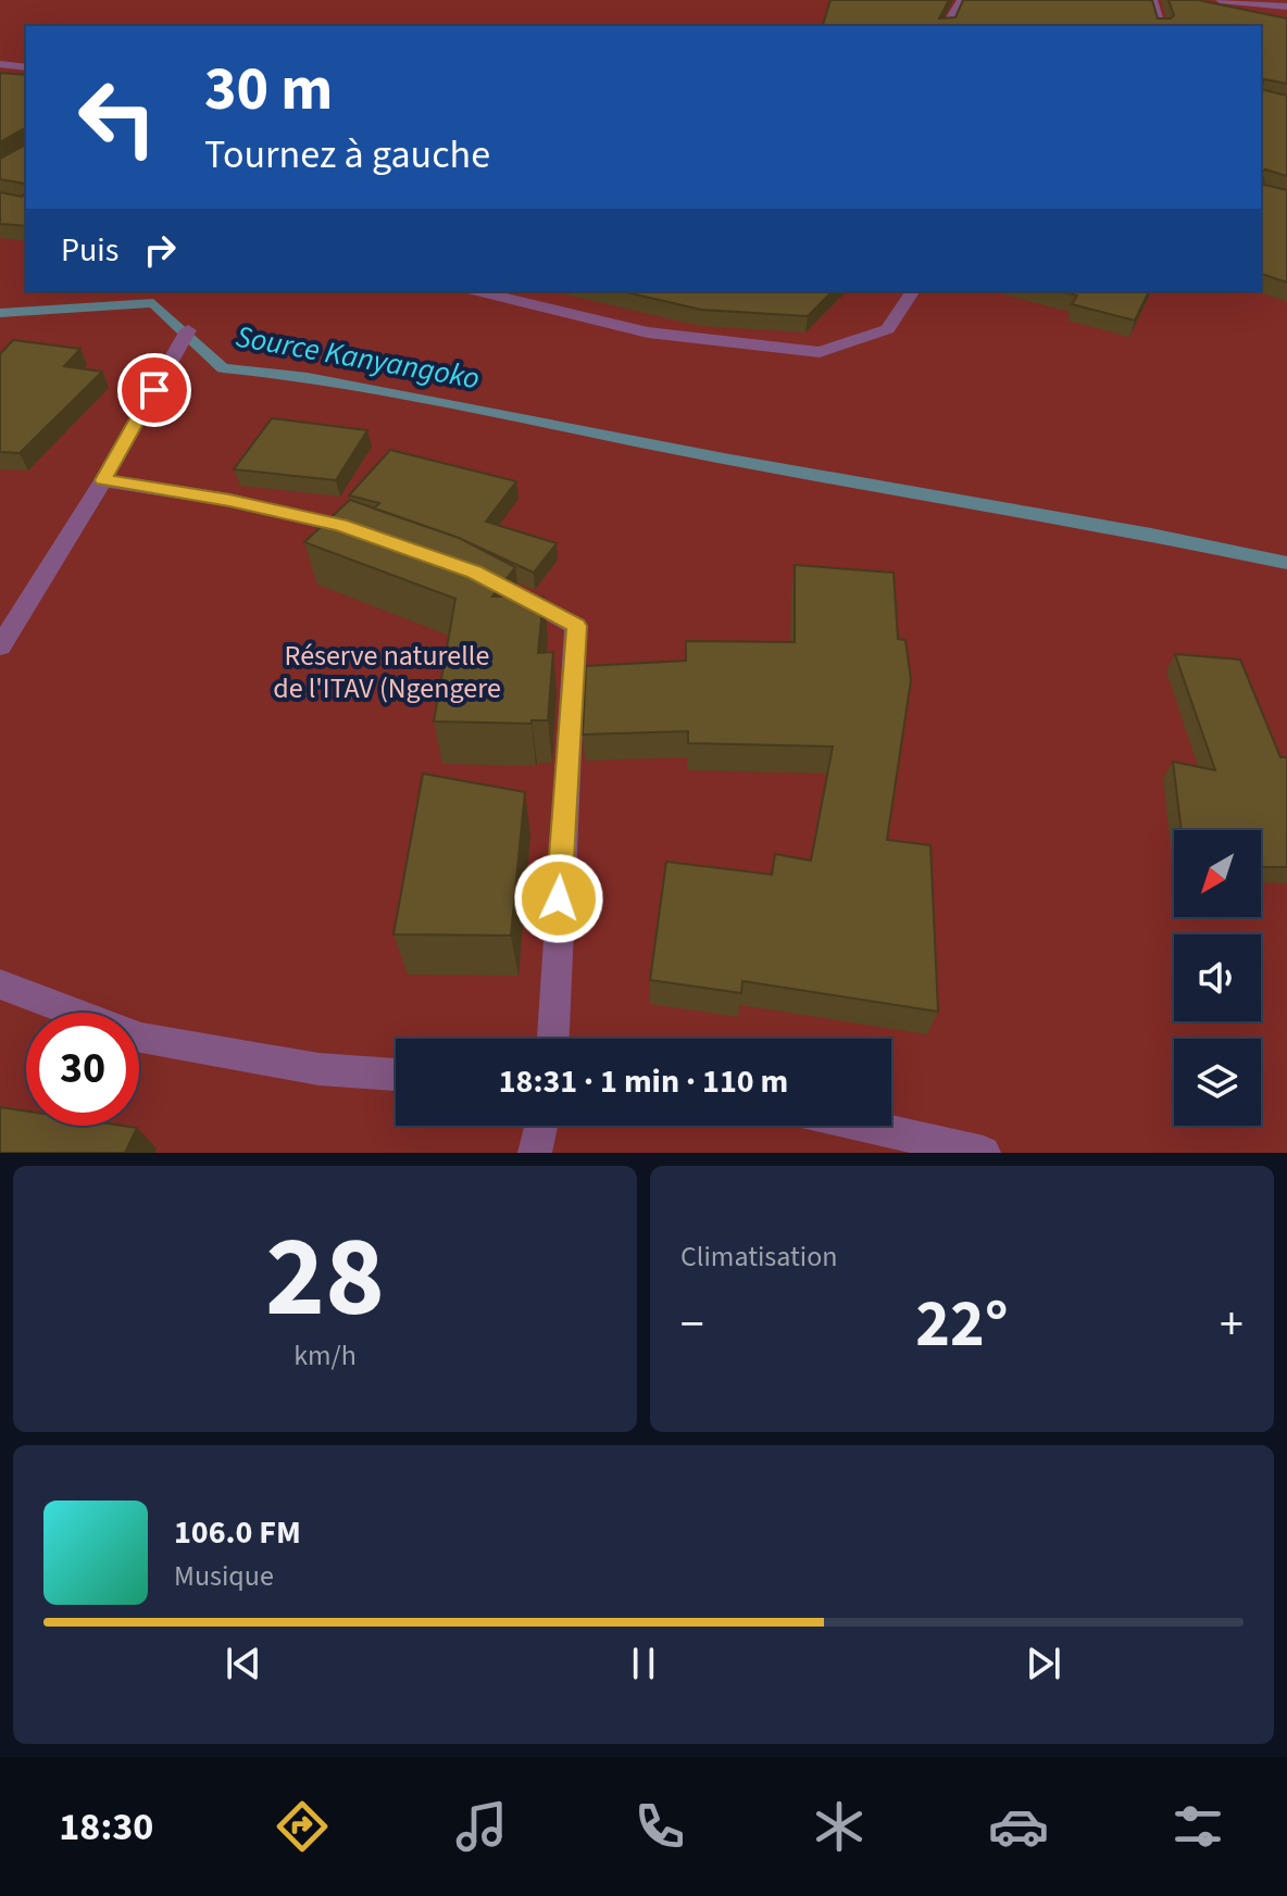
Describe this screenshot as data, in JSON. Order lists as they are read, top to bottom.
{
  "water": ["Source Kanyangoko"],
  "parks": ["Réserve naturelle de l'ITAV (Ngengere"],
  "north": "bottom left",
  "page": {
    "turn": ["30 m", "Tournez à gauche"],
    "then": "Puis",
    "limit": "30",
    "trip": "18:31 · 1 min · 110 m",
    "tile": [
      ["28", "km/h"],
      "Climatisation"
    ],
    "heat": ["−", "22°", "+"],
    "song": ["106.0 FM", "Musique"],
    "tabs": "18:30"
  }
}
